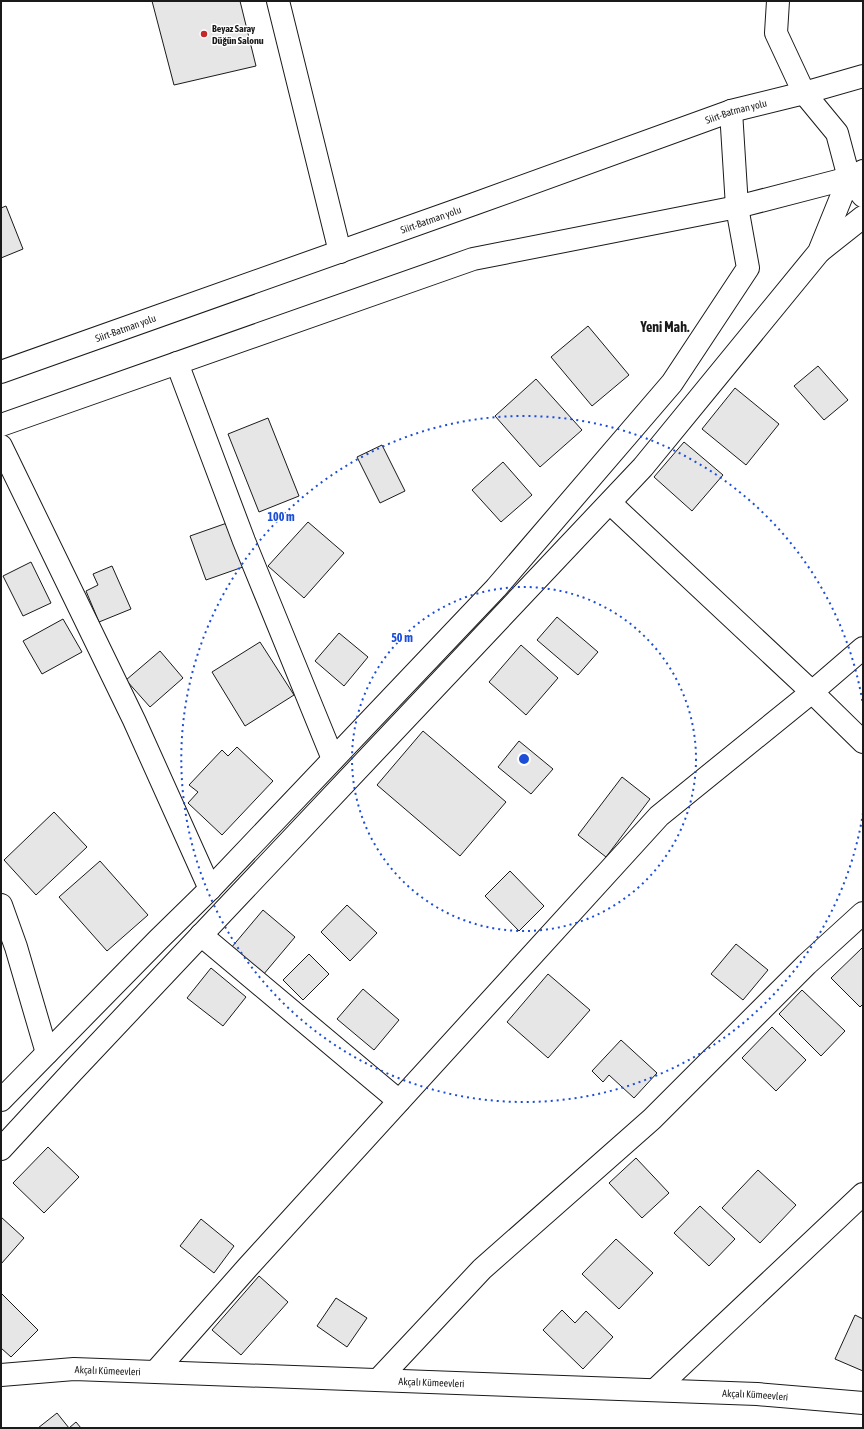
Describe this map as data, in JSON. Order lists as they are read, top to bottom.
{
  "streets": {
    "main road": ["Siirt-Batman yolu", "Akçalı Kümeevleri"]
  },
  "districts": ["Yeni Mah."],
  "places": ["Beyaz Saray Düğün Salonu"],
  "rings": ["100 m", "50 m"]
}
